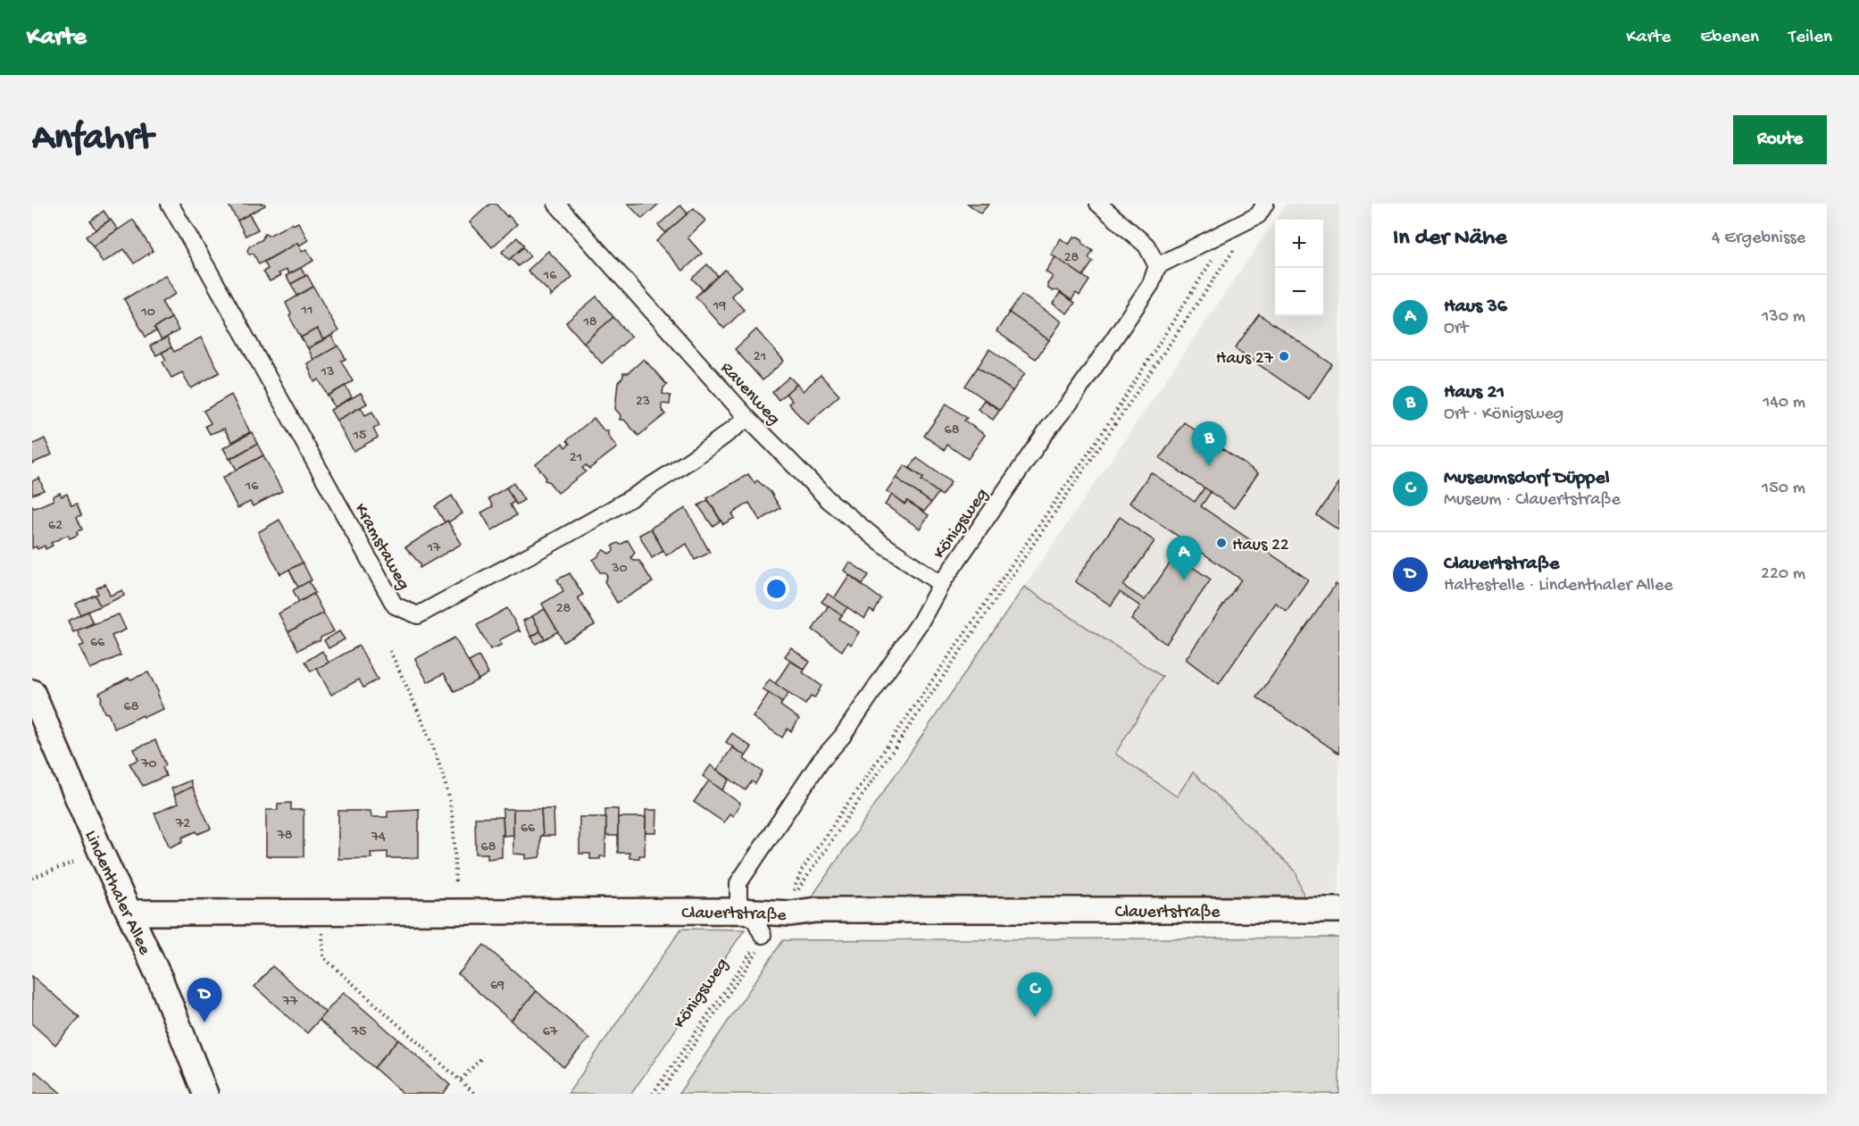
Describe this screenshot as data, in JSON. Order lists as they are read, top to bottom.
{
  "streets": {
    "street": [
      "Ravenweg",
      "Königsweg",
      "Kramstaweg",
      "Lindenthaler Allee",
      "Clauertstraße"
    ]
  },
  "crossings": [
    ["Ravenweg", "Königsweg"],
    ["Ravenweg", "Kramstaweg"],
    ["Königsweg", "Clauertstraße"],
    ["Lindenthaler Allee", "Clauertstraße"]
  ],
  "places": ["Haus 27", "Haus 22"],
  "house_numbers": [
    "28",
    "16",
    "19",
    "11",
    "10",
    "18",
    "21",
    "13",
    "23",
    "68",
    "15",
    "21",
    "16",
    "62",
    "17",
    "30",
    "28",
    "66",
    "68",
    "70",
    "72",
    "66",
    "78",
    "74",
    "68",
    "69",
    "77",
    "75",
    "67"
  ],
  "page": {
    "header": "Karte",
    "nav": ["Karte", "Ebenen", "Teilen"],
    "buttons": "Route",
    "title": "Anfahrt",
    "heading": ["In der Nähe", "4 Ergebnisse"],
    "map_buttons": ["+", "−"],
    "list": [
      {
        "mark": "A",
        "name": "Haus 36",
        "note": "Ort",
        "value": "130 m"
      },
      {
        "mark": "B",
        "name": "Haus 21",
        "note": "Ort · Königsweg",
        "value": "140 m"
      },
      {
        "mark": "C",
        "name": "Museumsdorf Düppel",
        "note": "Museum · Clauertstraße",
        "value": "150 m"
      },
      {
        "mark": "D",
        "name": "Clauertstraße",
        "note": "Haltestelle · Lindenthaler Allee",
        "value": "220 m"
      }
    ],
    "pins": [
      "B",
      "A",
      "C",
      "D"
    ]
  }
}
